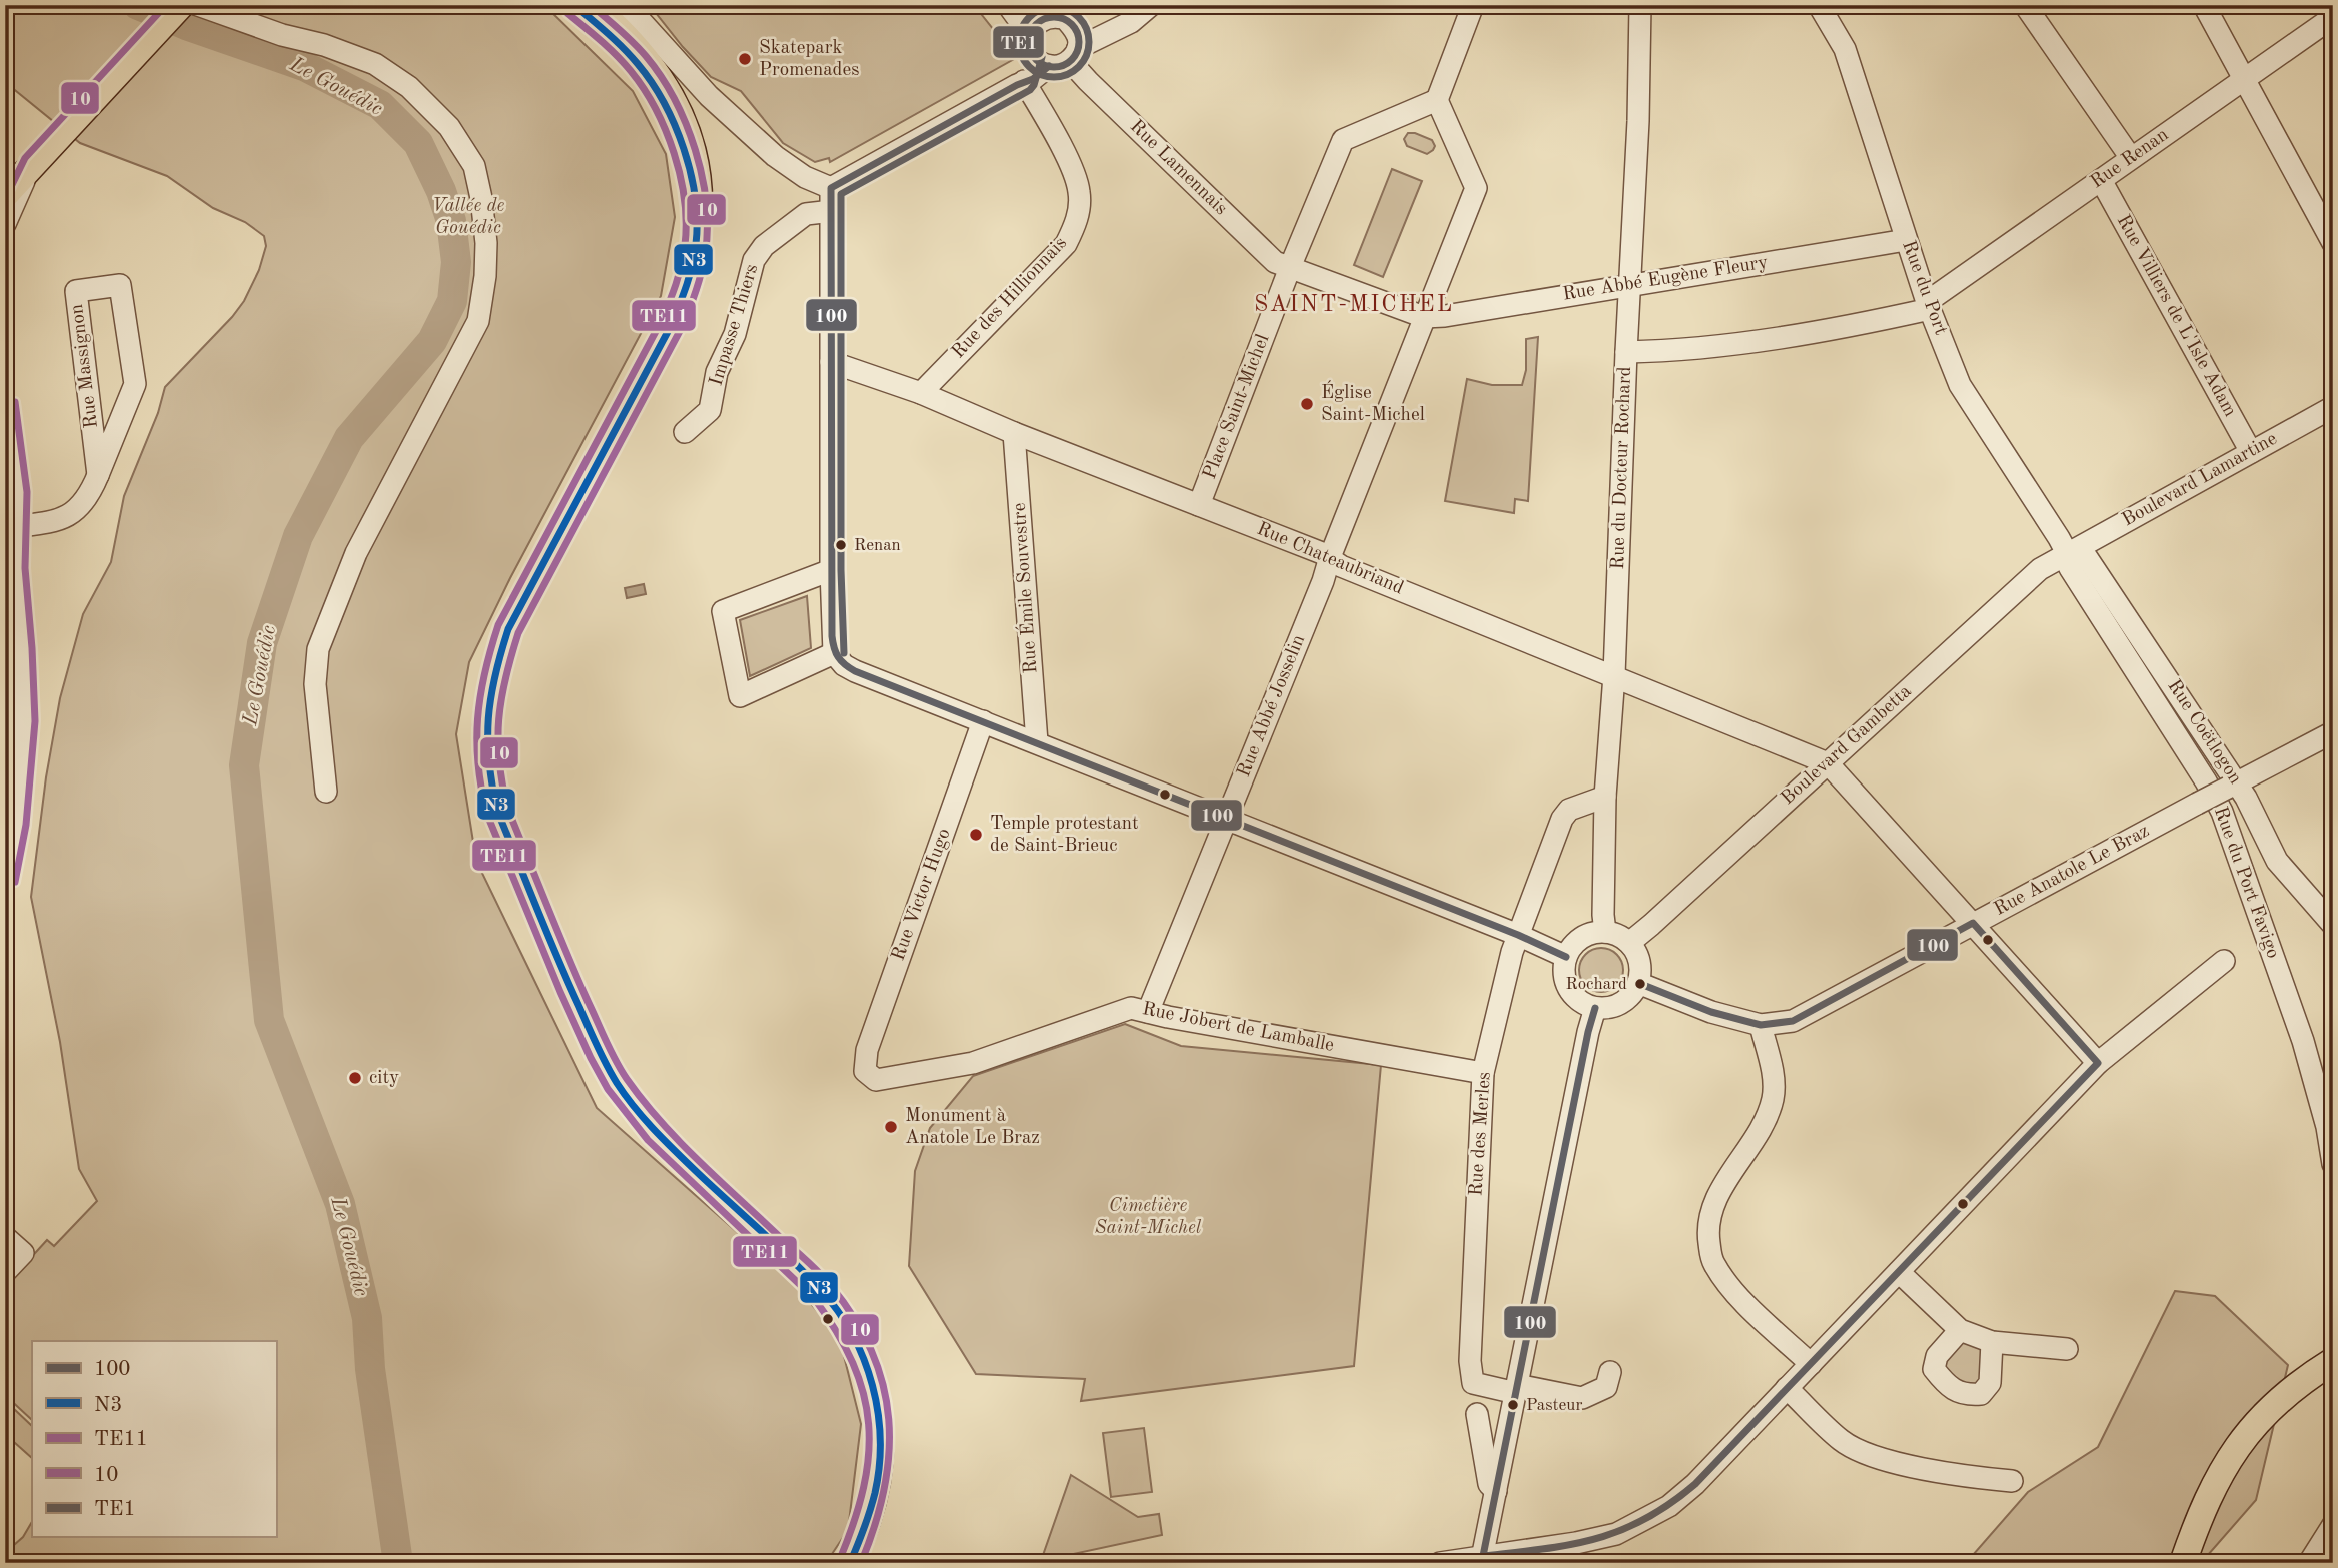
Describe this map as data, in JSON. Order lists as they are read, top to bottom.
{
  "streets": {
    "street": [
      "Rue Renan",
      "Rue Lamennais",
      "Rue Abbé Eugène Fleury",
      "Rue du Port",
      "Rue des Hillionnais",
      "Rue Villiers de L'Isle Adam",
      "Impasse Thiers",
      "Rue Massignon",
      "Place Saint-Michel",
      "Rue du Docteur Rochard",
      "Boulevard Lamartine",
      "Rue Chateaubriand",
      "Rue Émile Souvestre",
      "Rue Abbé Josselin",
      "Rue Coëtlogon",
      "Boulevard Gambetta",
      "Rue Anatole Le Braz",
      "Rue du Port Favigo",
      "Rue Victor Hugo",
      "Rue Jobert de Lamballe",
      "Rue des Merles"
    ]
  },
  "crossings": [
    ["Rue Renan", "Rue du Port"],
    ["Rue Renan", "Rue Villiers de L'Isle Adam"],
    ["Rue Lamennais", "Place Saint-Michel"],
    ["Rue Abbé Eugène Fleury", "Rue du Port"],
    ["Rue Abbé Eugène Fleury", "Rue du Docteur Rochard"],
    ["Rue du Port", "Boulevard Lamartine"],
    ["Rue du Port", "Rue Coëtlogon"],
    ["Rue du Port", "Boulevard Gambetta"],
    ["Rue du Port", "Rue du Port Favigo"],
    ["Rue des Hillionnais", "Rue Chateaubriand"],
    ["Rue Villiers de L'Isle Adam", "Boulevard Lamartine"],
    ["Place Saint-Michel", "Rue Chateaubriand"],
    ["Rue du Docteur Rochard", "Rue Chateaubriand"],
    ["Rue du Docteur Rochard", "Boulevard Gambetta"],
    ["Rue du Docteur Rochard", "Rue Anatole Le Braz"],
    ["Rue du Docteur Rochard", "Rue des Merles"],
    ["Boulevard Lamartine", "Rue Coëtlogon"],
    ["Boulevard Lamartine", "Boulevard Gambetta"],
    ["Boulevard Lamartine", "Rue du Port Favigo"],
    ["Rue Chateaubriand", "Rue Émile Souvestre"],
    ["Rue Chateaubriand", "Rue Abbé Josselin"],
    ["Rue Chateaubriand", "Boulevard Gambetta"],
    ["Rue Abbé Josselin", "Rue Jobert de Lamballe"],
    ["Rue Coëtlogon", "Boulevard Gambetta"],
    ["Rue Coëtlogon", "Rue Anatole Le Braz"],
    ["Rue Coëtlogon", "Rue du Port Favigo"],
    ["Boulevard Gambetta", "Rue Anatole Le Braz"],
    ["Boulevard Gambetta", "Rue du Port Favigo"],
    ["Rue Victor Hugo", "Rue Jobert de Lamballe"],
    ["Rue Jobert de Lamballe", "Rue des Merles"]
  ],
  "districts": ["SAINT-MICHEL"],
  "water": ["Le Gouédic"],
  "parks": ["Vallée de Gouédic", "Cimetière Saint-Michel"],
  "places": [
    "Skatepark Promenades",
    "Église Saint-Michel",
    "Renan",
    "Temple protestant de Saint-Brieuc",
    "Rochard",
    "city",
    "Monument à Anatole Le Braz",
    "Pasteur"
  ],
  "lines": [
    "transit line N3",
    "transit line 10",
    "transit line TE1",
    "transit line TE11",
    "transit line 100"
  ],
  "legend": [
    "100",
    "N3",
    "TE11",
    "10",
    "TE1"
  ]
}
